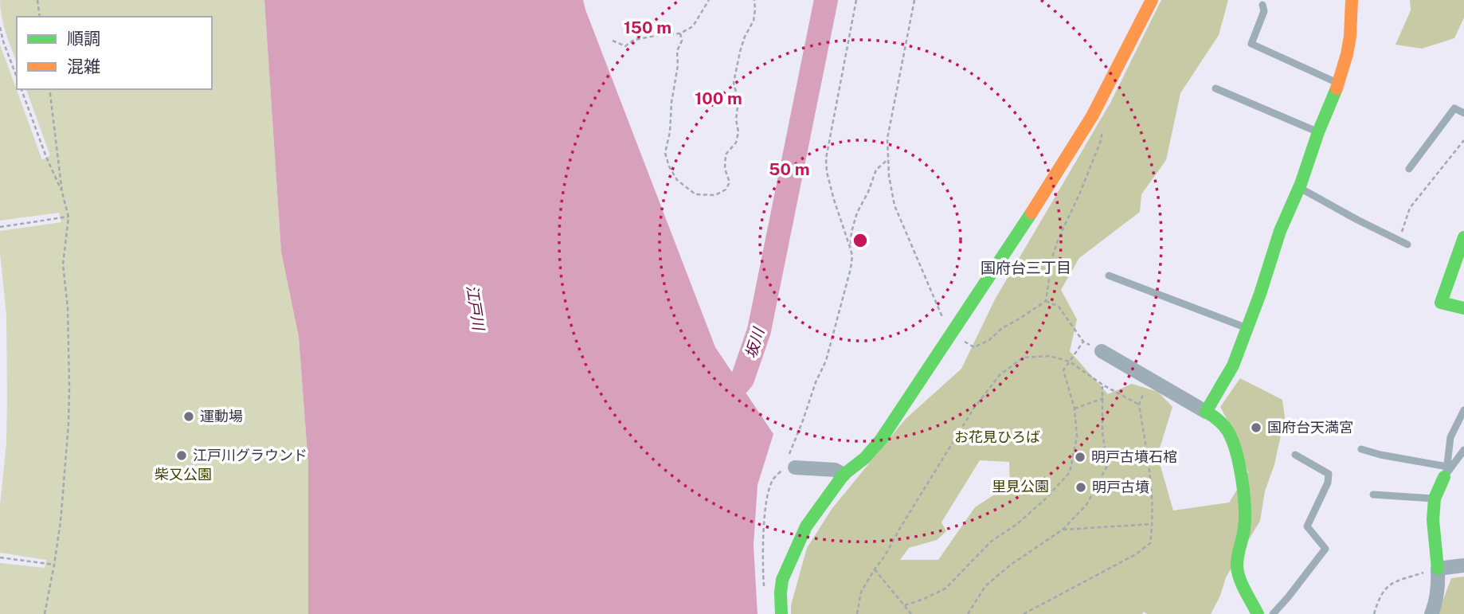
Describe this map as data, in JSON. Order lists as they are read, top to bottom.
{
  "districts": ["国府台三丁目"],
  "water": ["江戸川", "坂川"],
  "parks": ["お花見ひろば", "柴又公園", "里見公園"],
  "places": [
    "運動場",
    "国府台天満宮",
    "江戸川グラウンド",
    "明戸古墳石棺",
    "明戸古墳"
  ],
  "legend": ["順調", "混雑"],
  "rings": ["150 m", "100 m", "50 m"]
}
